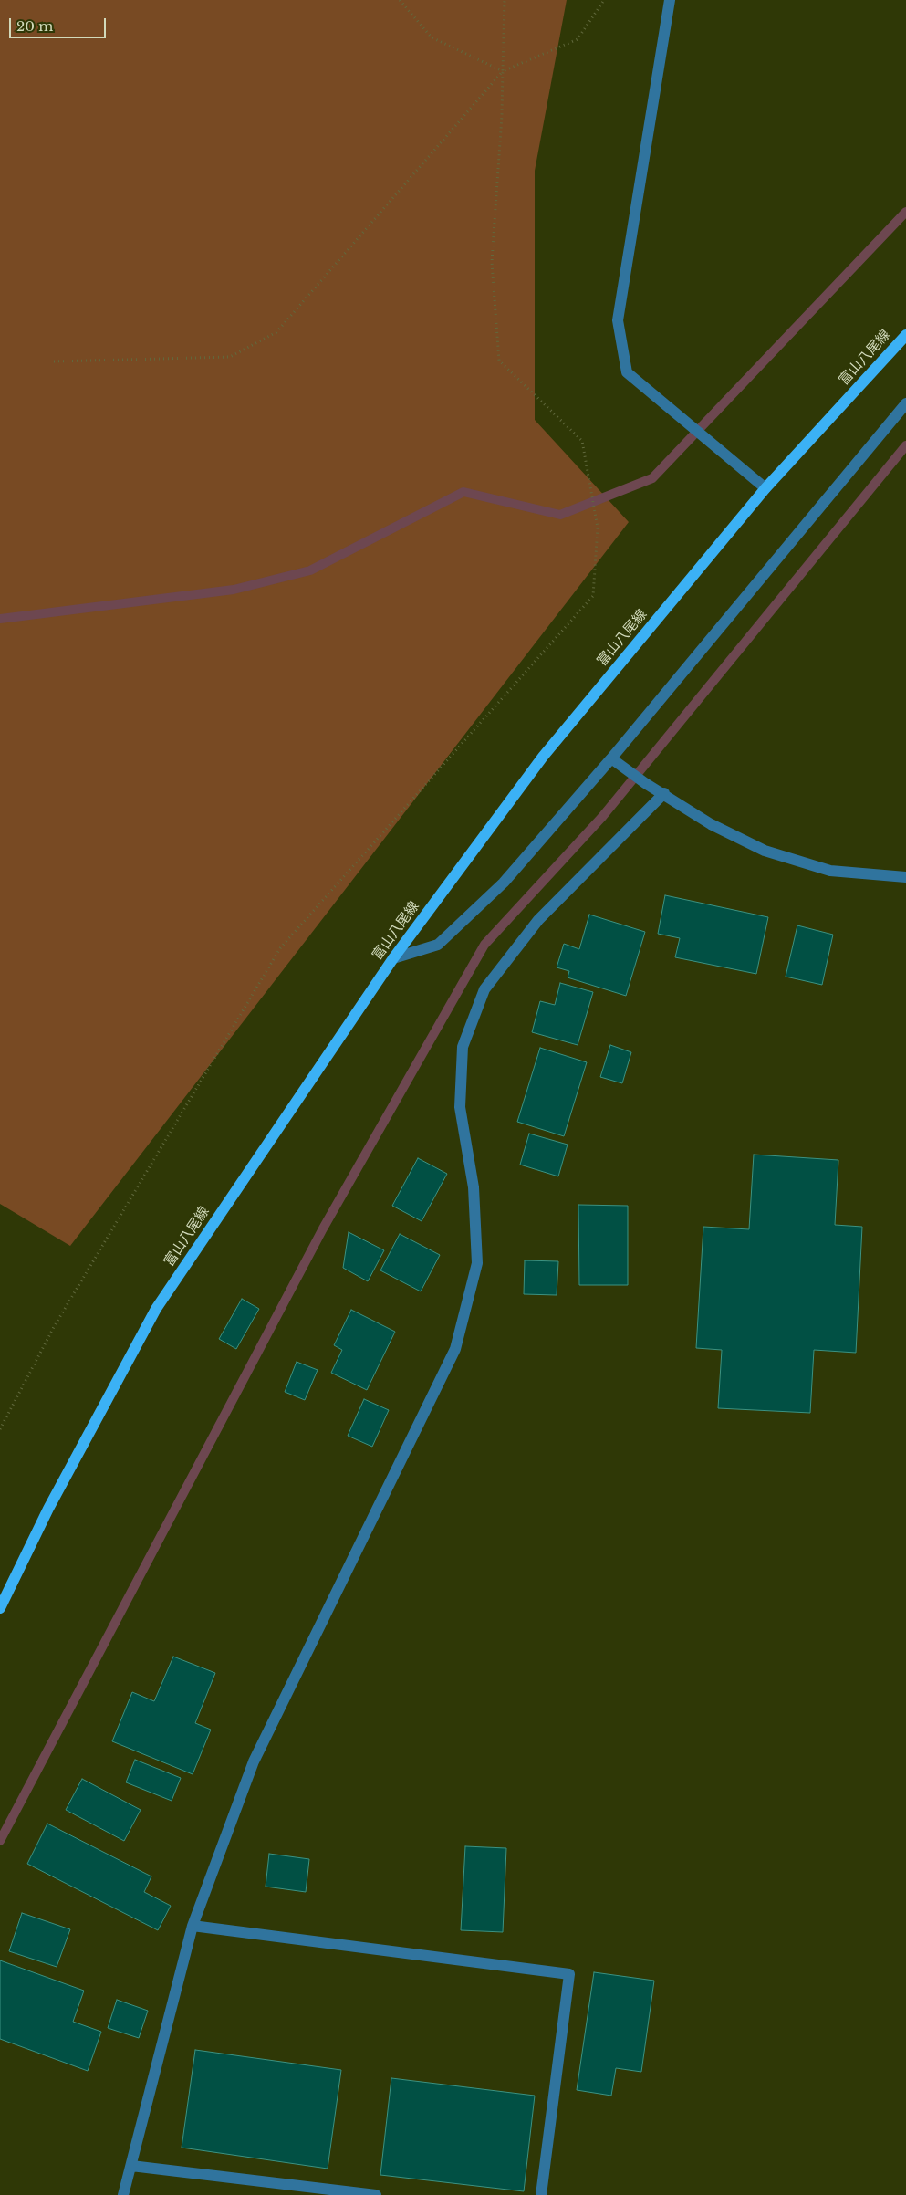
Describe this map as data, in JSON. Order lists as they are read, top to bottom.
{
  "streets": {
    "main road": ["富山八尾線"]
  },
  "scale_bar": "20 m"
}
